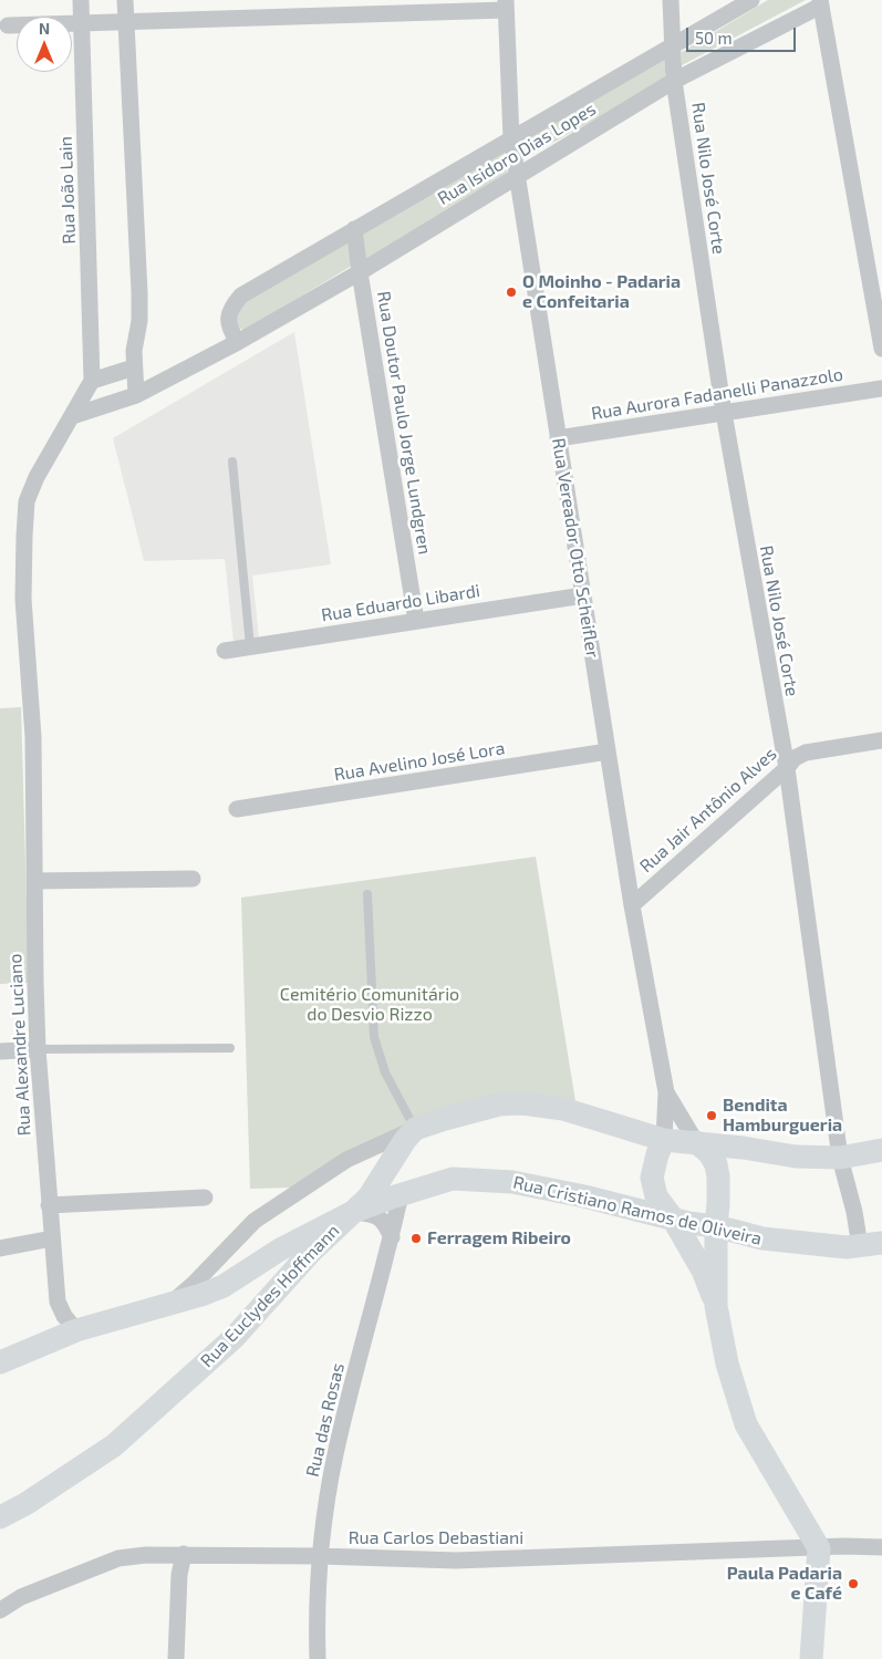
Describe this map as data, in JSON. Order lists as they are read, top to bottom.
{
  "streets": {
    "street": [
      "Rua Isidoro Dias Lopes",
      "Rua Nilo José Corte",
      "Rua João Lain",
      "Rua Aurora Fadanelli Panazzolo",
      "Rua Doutor Paulo Jorge Lundgren",
      "Rua Vereador Otto Scheifler",
      "Rua Eduardo Libardi",
      "Rua Avelino José Lora",
      "Rua Jair Antônio Alves",
      "Rua Alexandre Luciano",
      "Rua Cristiano Ramos de Oliveira",
      "Rua Euclydes Hoffmann",
      "Rua das Rosas",
      "Rua Carlos Debastiani"
    ]
  },
  "crossings": [
    ["Rua Isidoro Dias Lopes", "Rua Nilo José Corte"],
    ["Rua Isidoro Dias Lopes", "Rua Doutor Paulo Jorge Lundgren"],
    ["Rua Isidoro Dias Lopes", "Rua Vereador Otto Scheifler"],
    ["Rua Isidoro Dias Lopes", "Rua Alexandre Luciano"],
    ["Rua Nilo José Corte", "Rua Aurora Fadanelli Panazzolo"],
    ["Rua Nilo José Corte", "Rua Jair Antônio Alves"],
    ["Rua Nilo José Corte", "Rua Cristiano Ramos de Oliveira"],
    ["Rua João Lain", "Rua Alexandre Luciano"],
    ["Rua Aurora Fadanelli Panazzolo", "Rua Vereador Otto Scheifler"],
    ["Rua Doutor Paulo Jorge Lundgren", "Rua Eduardo Libardi"],
    ["Rua Vereador Otto Scheifler", "Rua Eduardo Libardi"],
    ["Rua Vereador Otto Scheifler", "Rua Avelino José Lora"],
    ["Rua Vereador Otto Scheifler", "Rua Jair Antônio Alves"],
    ["Rua Vereador Otto Scheifler", "Rua Cristiano Ramos de Oliveira"],
    ["Rua Alexandre Luciano", "Rua Cristiano Ramos de Oliveira"],
    ["Rua Cristiano Ramos de Oliveira", "Rua Euclydes Hoffmann"],
    ["Rua Cristiano Ramos de Oliveira", "Rua das Rosas"],
    ["Rua das Rosas", "Rua Carlos Debastiani"]
  ],
  "parks": ["Cemitério Comunitário do Desvio Rizzo"],
  "places": [
    "O Moinho - Padaria e Confeitaria",
    "Bendita Hamburgueria",
    "Ferragem Ribeiro",
    "Paula Padaria e Café"
  ],
  "scale_bar": "50 m",
  "north": "top"
}
